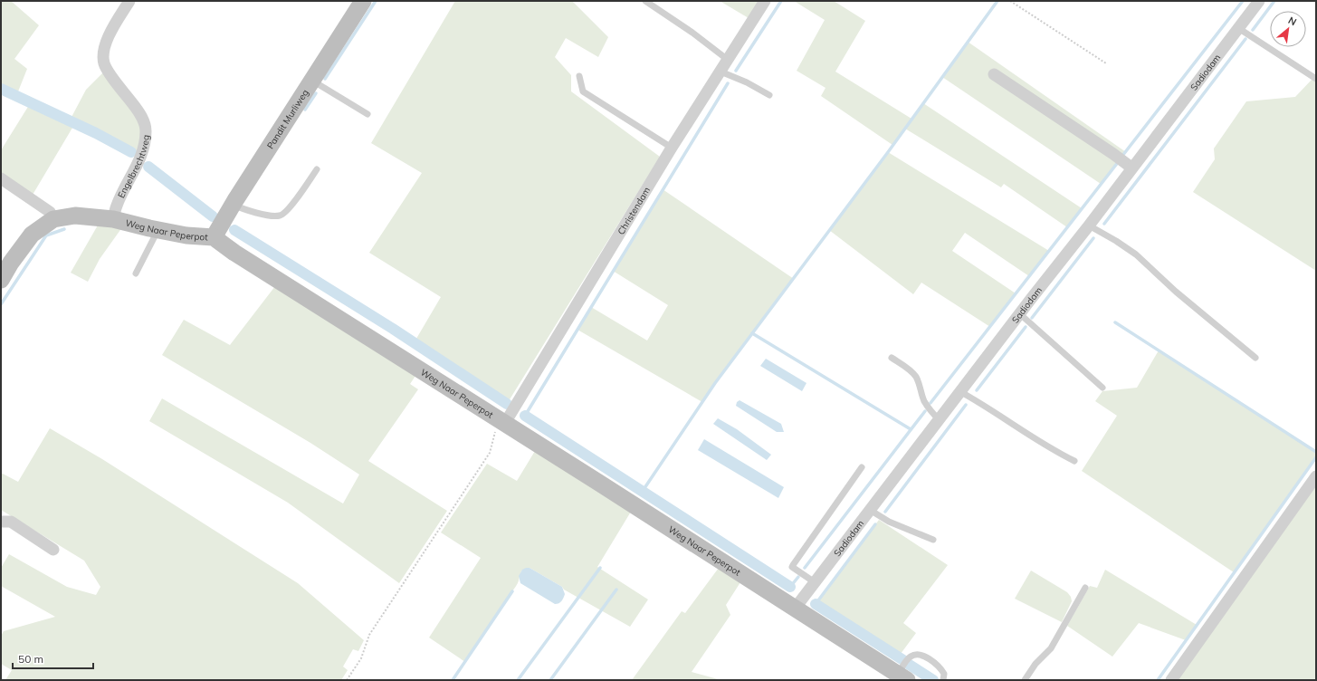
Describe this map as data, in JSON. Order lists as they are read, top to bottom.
{
  "streets": {
    "street": [
      "Sadiodam",
      "Pandit Murliweg",
      "Engelbrechtweg",
      "Christendam",
      "Weg Naar Peperpot"
    ]
  },
  "crossings": [
    ["Sadiodam", "Weg Naar Peperpot"],
    ["Pandit Murliweg", "Weg Naar Peperpot"],
    ["Engelbrechtweg", "Weg Naar Peperpot"],
    ["Christendam", "Weg Naar Peperpot"]
  ],
  "scale_bar": "50 m",
  "north": "top right"
}
